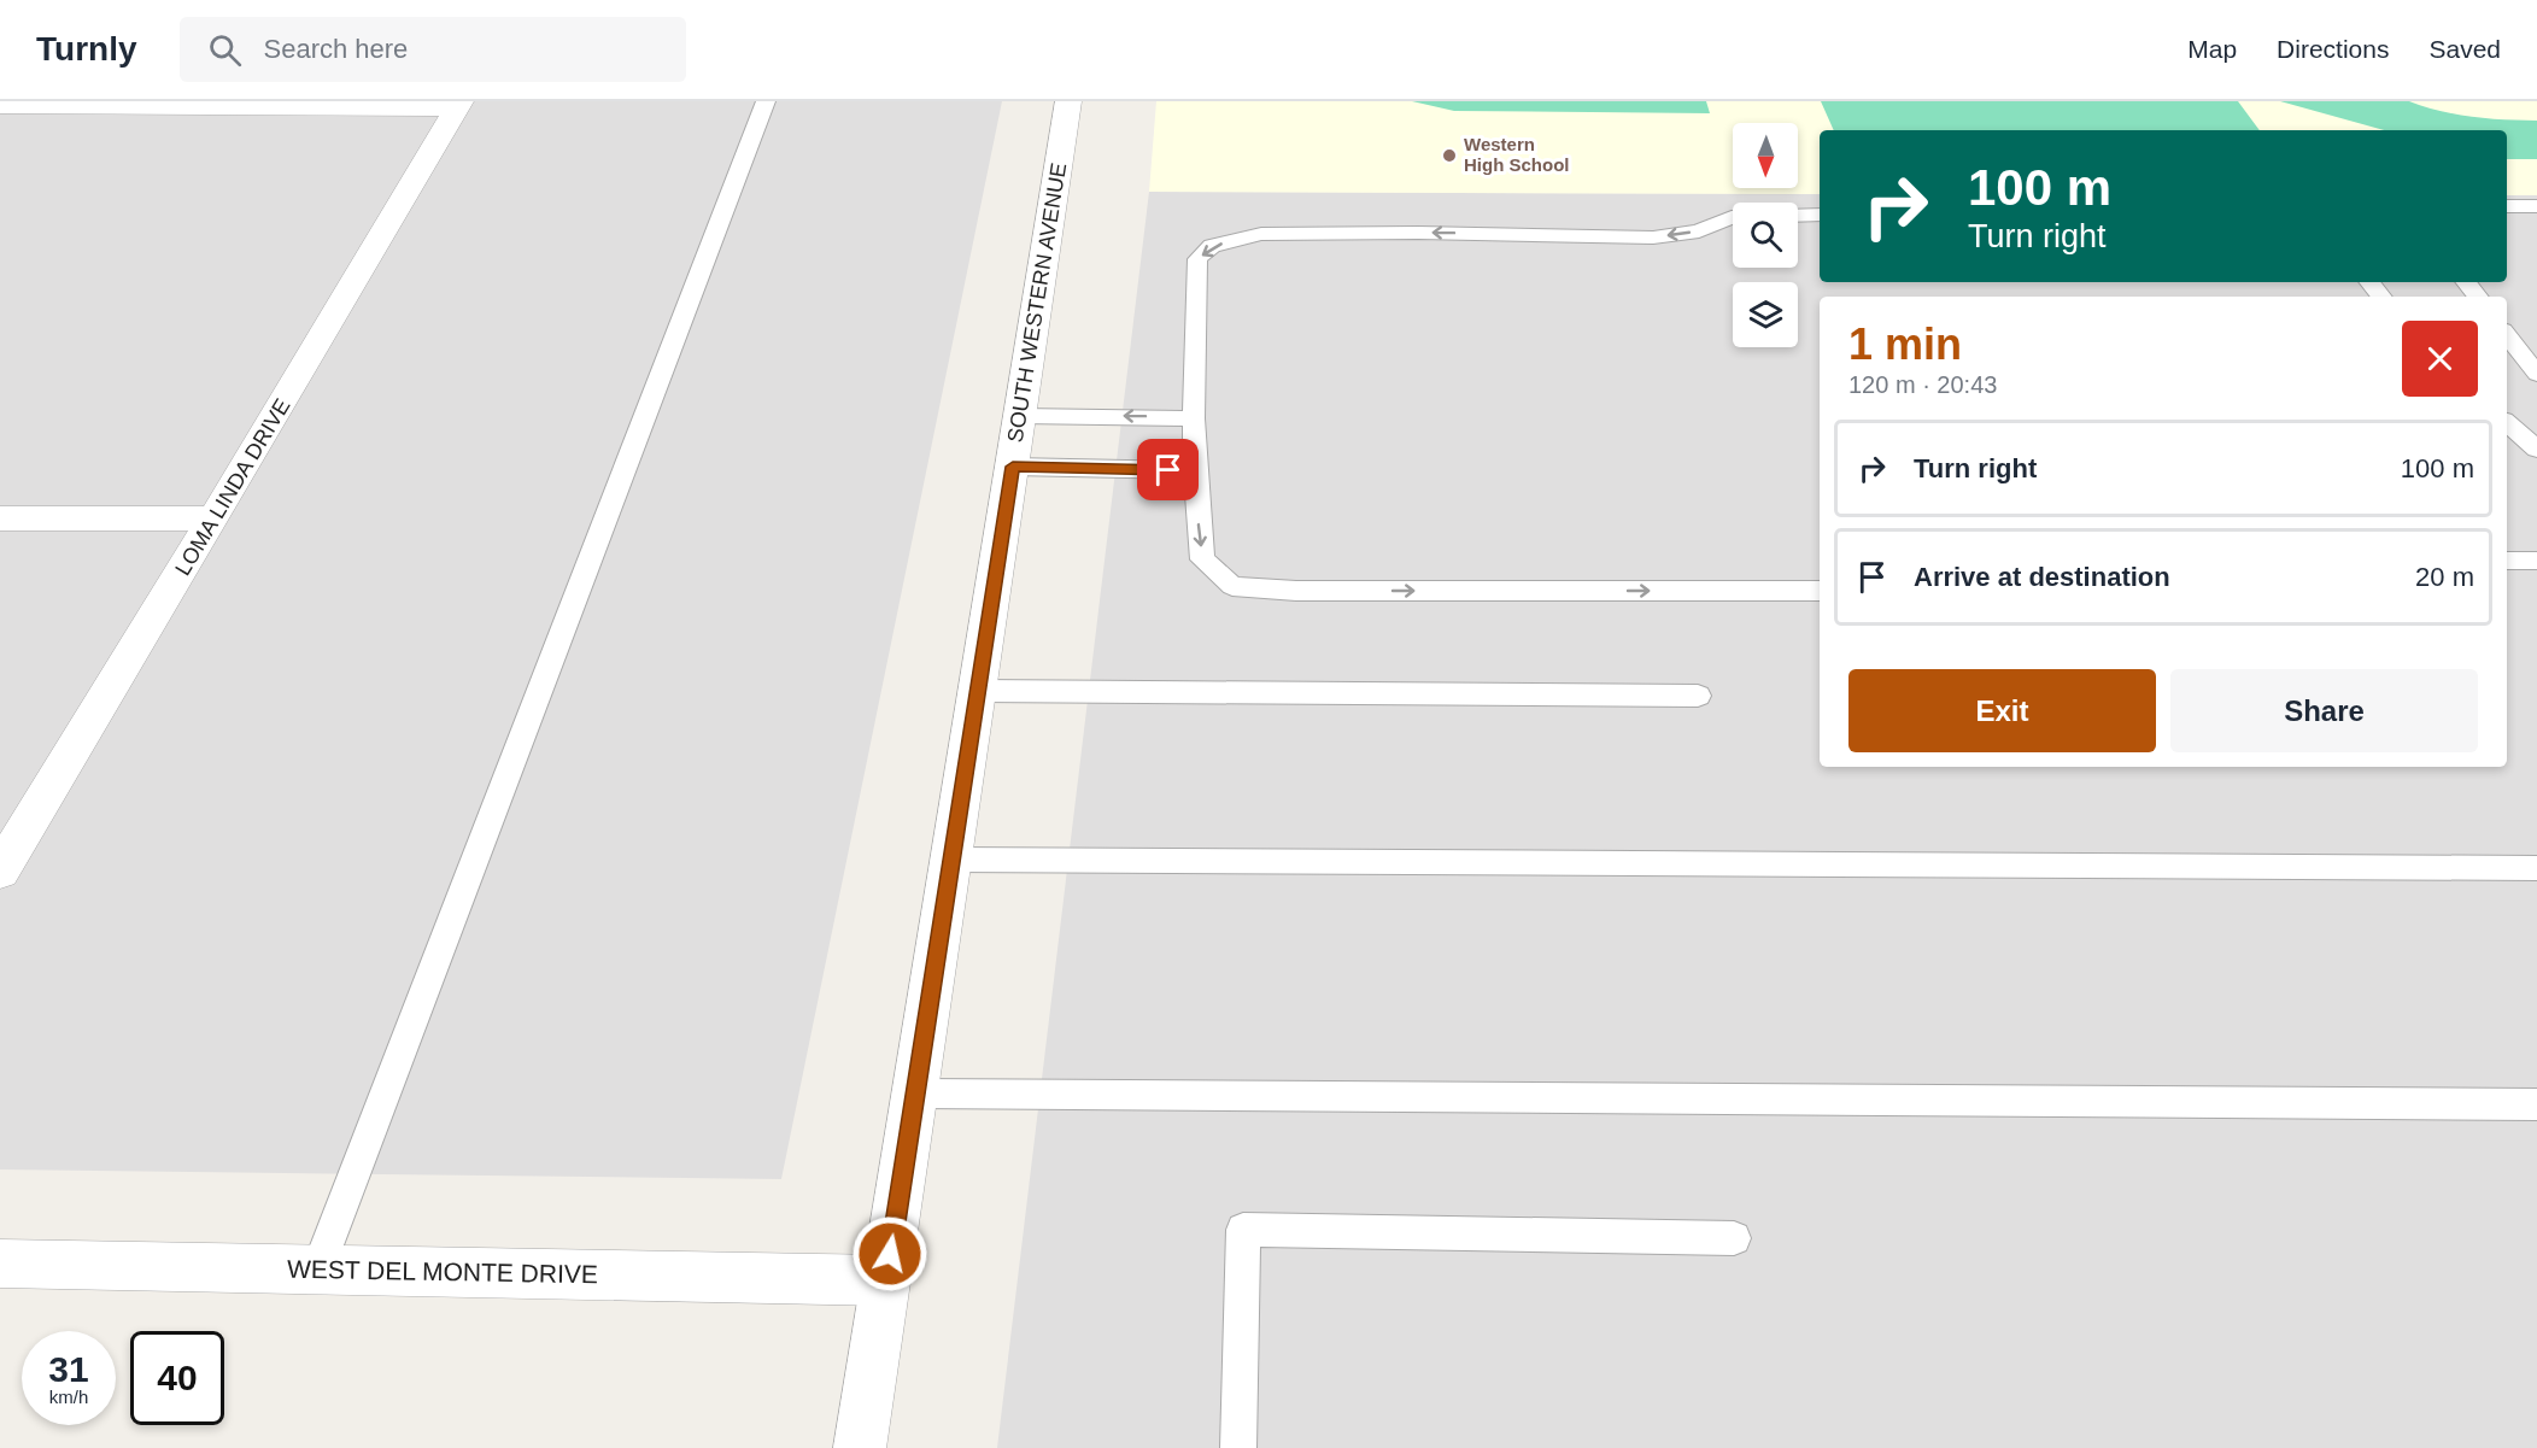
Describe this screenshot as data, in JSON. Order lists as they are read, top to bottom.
{
  "streets": {
    "street": ["SOUTH WESTERN AVENUE", "LOMA LINDA DRIVE", "WEST DEL MONTE DRIVE"]
  },
  "crossings": [
    ["SOUTH WESTERN AVENUE", "WEST DEL MONTE DRIVE"]
  ],
  "places": ["Western High School"],
  "north": "bottom",
  "page": {
    "header": "Turnly",
    "search": "Search here",
    "nav": ["Map", "Directions", "Saved"],
    "turn": ["100 m", "Turn right"],
    "heading": ["1 min", "120 m · 20:43"],
    "list": [
      {
        "name": "Turn right",
        "value": "100 m"
      },
      {
        "name": "Arrive at destination",
        "value": "20 m"
      }
    ],
    "buttons": ["Exit", "Share"],
    "speed": "31 km/h",
    "limit": "40"
  }
}
